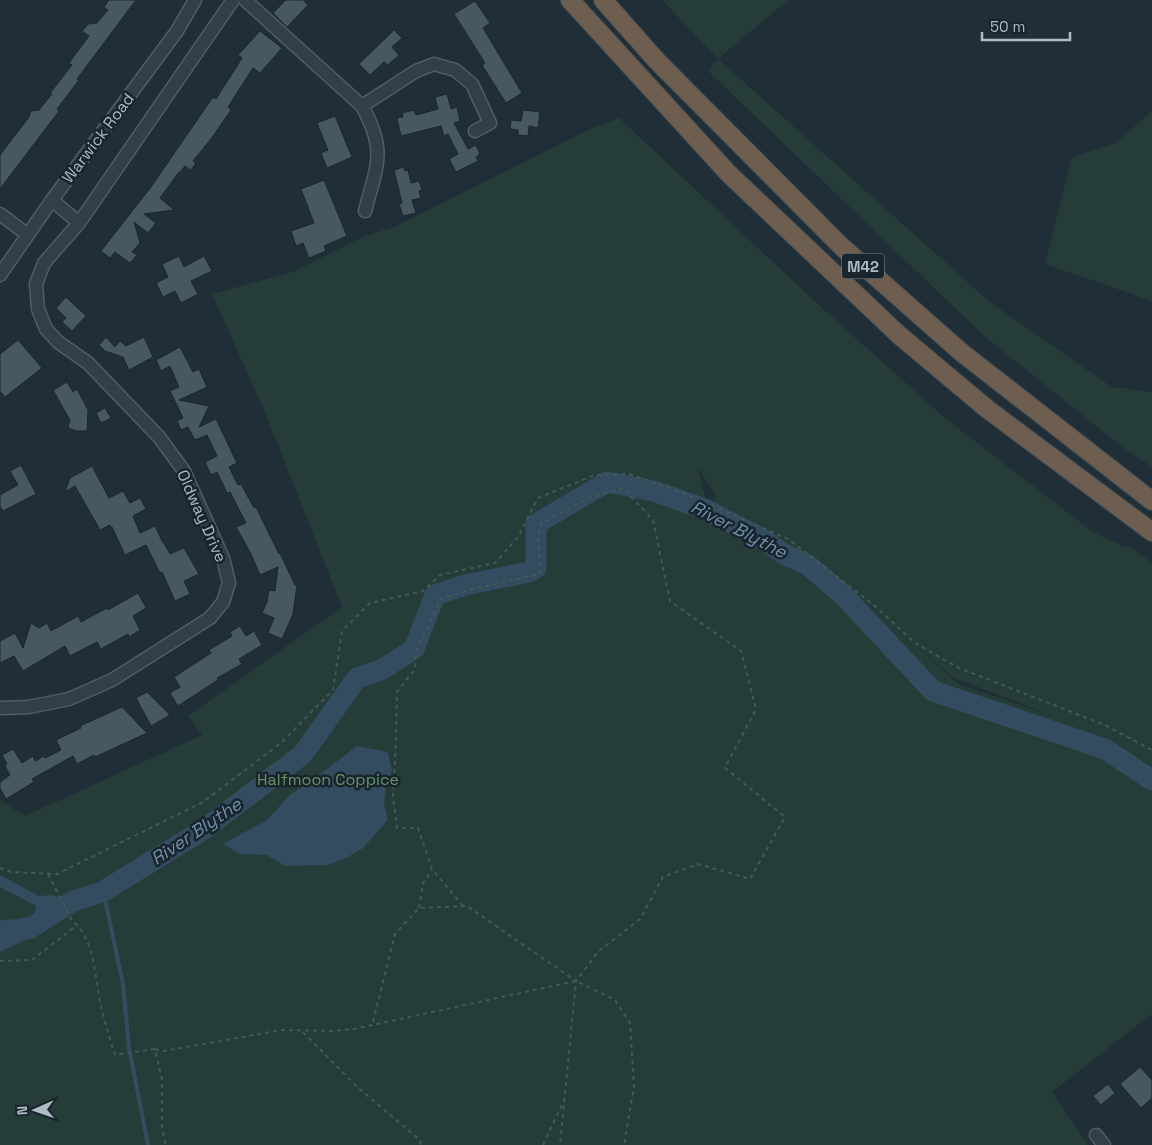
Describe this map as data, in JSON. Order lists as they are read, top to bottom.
{
  "streets": {
    "highway": ["M42"],
    "street": ["Warwick Road", "Oldway Drive"]
  },
  "crossings": [
    ["Warwick Road", "Oldway Drive"]
  ],
  "water": ["River Blythe"],
  "parks": ["Halfmoon Coppice"],
  "scale_bar": "50 m",
  "north": "left"
}
